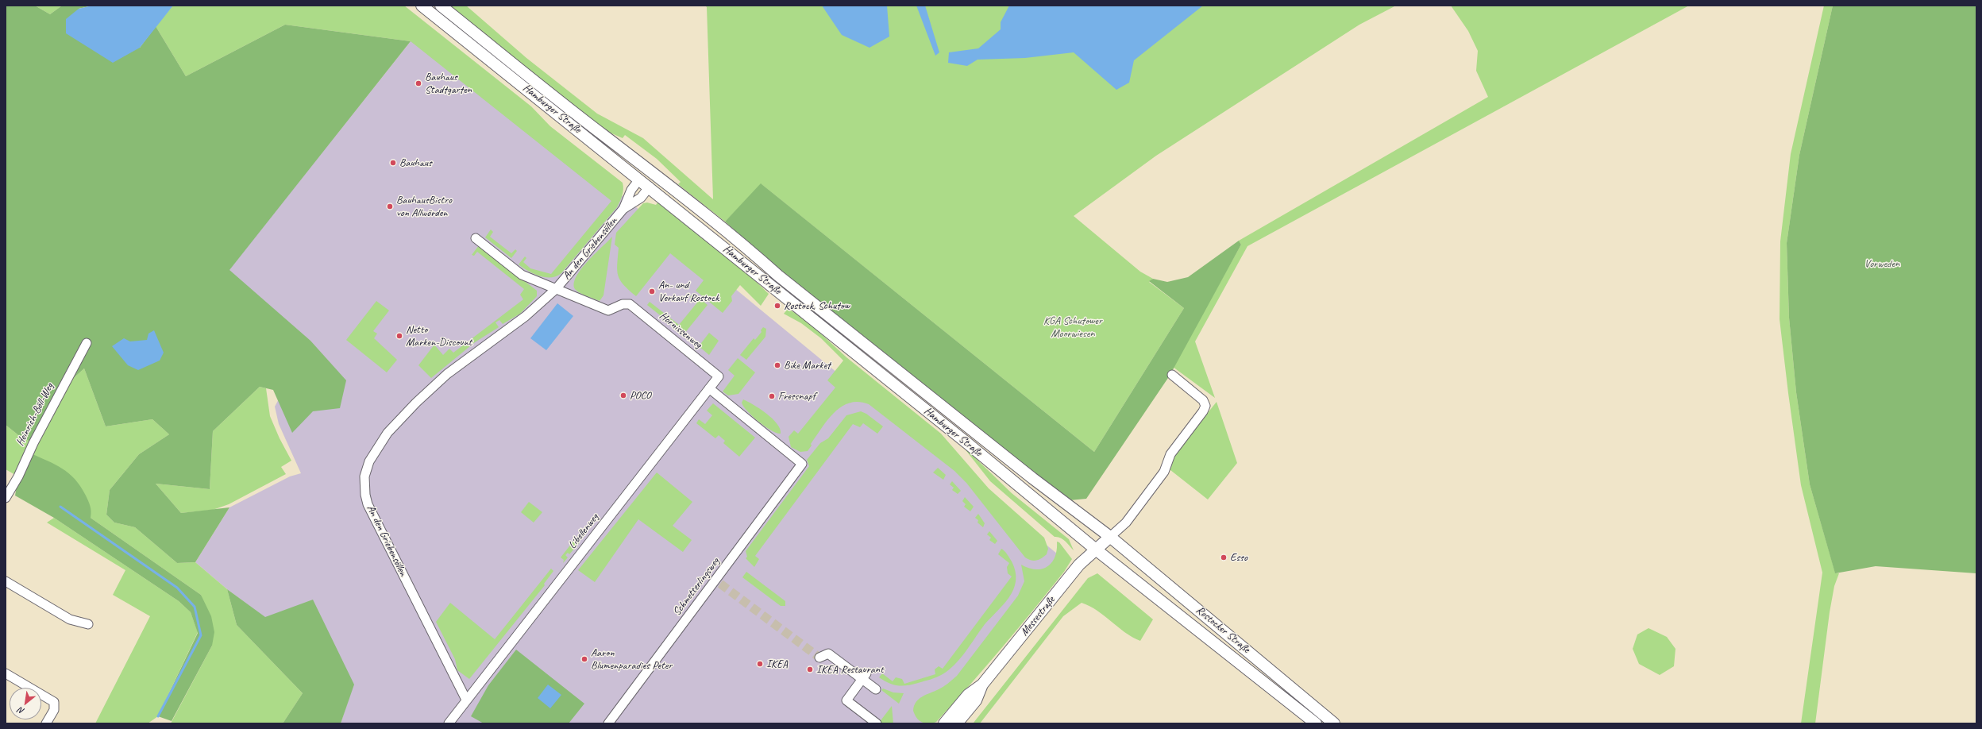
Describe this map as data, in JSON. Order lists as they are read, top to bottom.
{
  "streets": {
    "main road": [
      "Hamburger Straße",
      "An den Griebensöllen",
      "Messestraße",
      "Rostocker Straße"
    ],
    "street": [
      "Hornissenweg",
      "Heinrich-Böll-Weg",
      "Libellenweg",
      "Schmetterlingsweg"
    ]
  },
  "crossings": [
    ["Hamburger Straße", "An den Griebensöllen"],
    ["Hamburger Straße", "Messestraße"],
    ["Hamburger Straße", "Rostocker Straße"],
    ["An den Griebensöllen", "Hornissenweg"],
    ["An den Griebensöllen", "Libellenweg"],
    ["Hornissenweg", "Libellenweg"],
    ["Libellenweg", "Schmetterlingsweg"],
    ["Messestraße", "Rostocker Straße"]
  ],
  "parks": ["Vorweden", "KGA Schutower Moorwiesen"],
  "places": [
    "Bauhaus Stadtgarten",
    "Bauhaus",
    "BauhausBistro von Allwörden",
    "An- und Verkauf Rostock",
    "Rostock, Schutow",
    "Netto Marken-Discount",
    "Bike Market",
    "POCO",
    "Fressnapf",
    "Esso",
    "Aaron Blumenparadies Peter",
    "IKEA",
    "IKEA Restaurant"
  ],
  "north": "bottom left"
}
